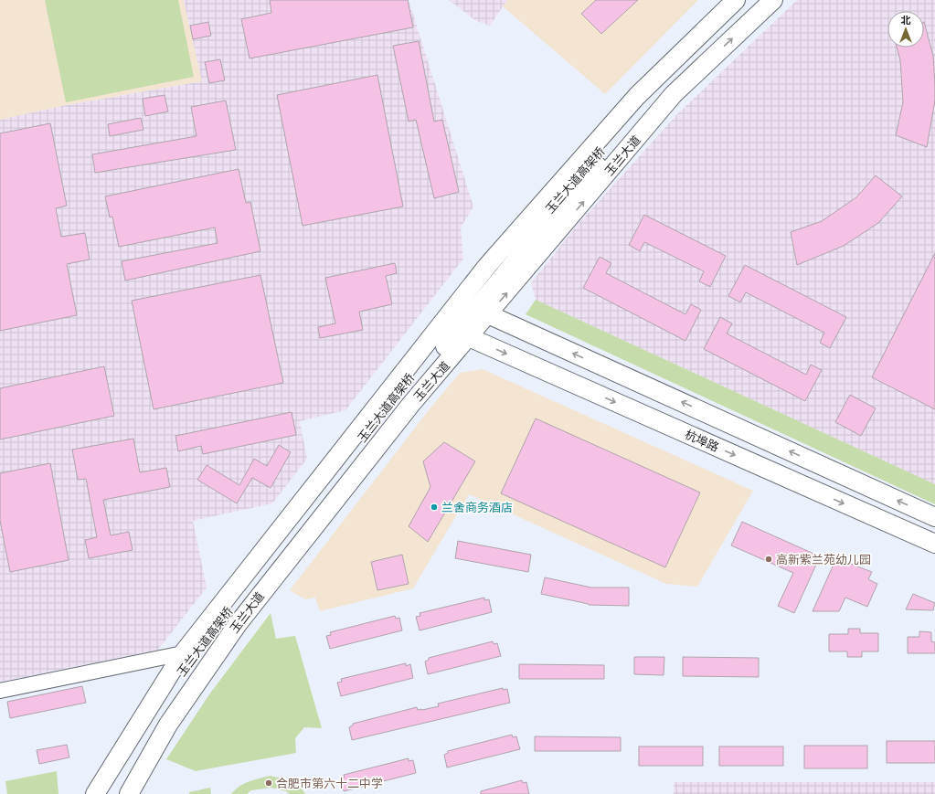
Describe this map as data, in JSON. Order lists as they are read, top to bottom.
{
  "streets": {
    "main road": ["玉兰大道", "玉兰大道高架桥", "杭埠路"]
  },
  "crossings": [
    ["玉兰大道", "杭埠路"]
  ],
  "places": ["兰舍商务酒店", "高新紫兰苑幼儿园", "合肥市第六十二中学"],
  "north": "top"
}
